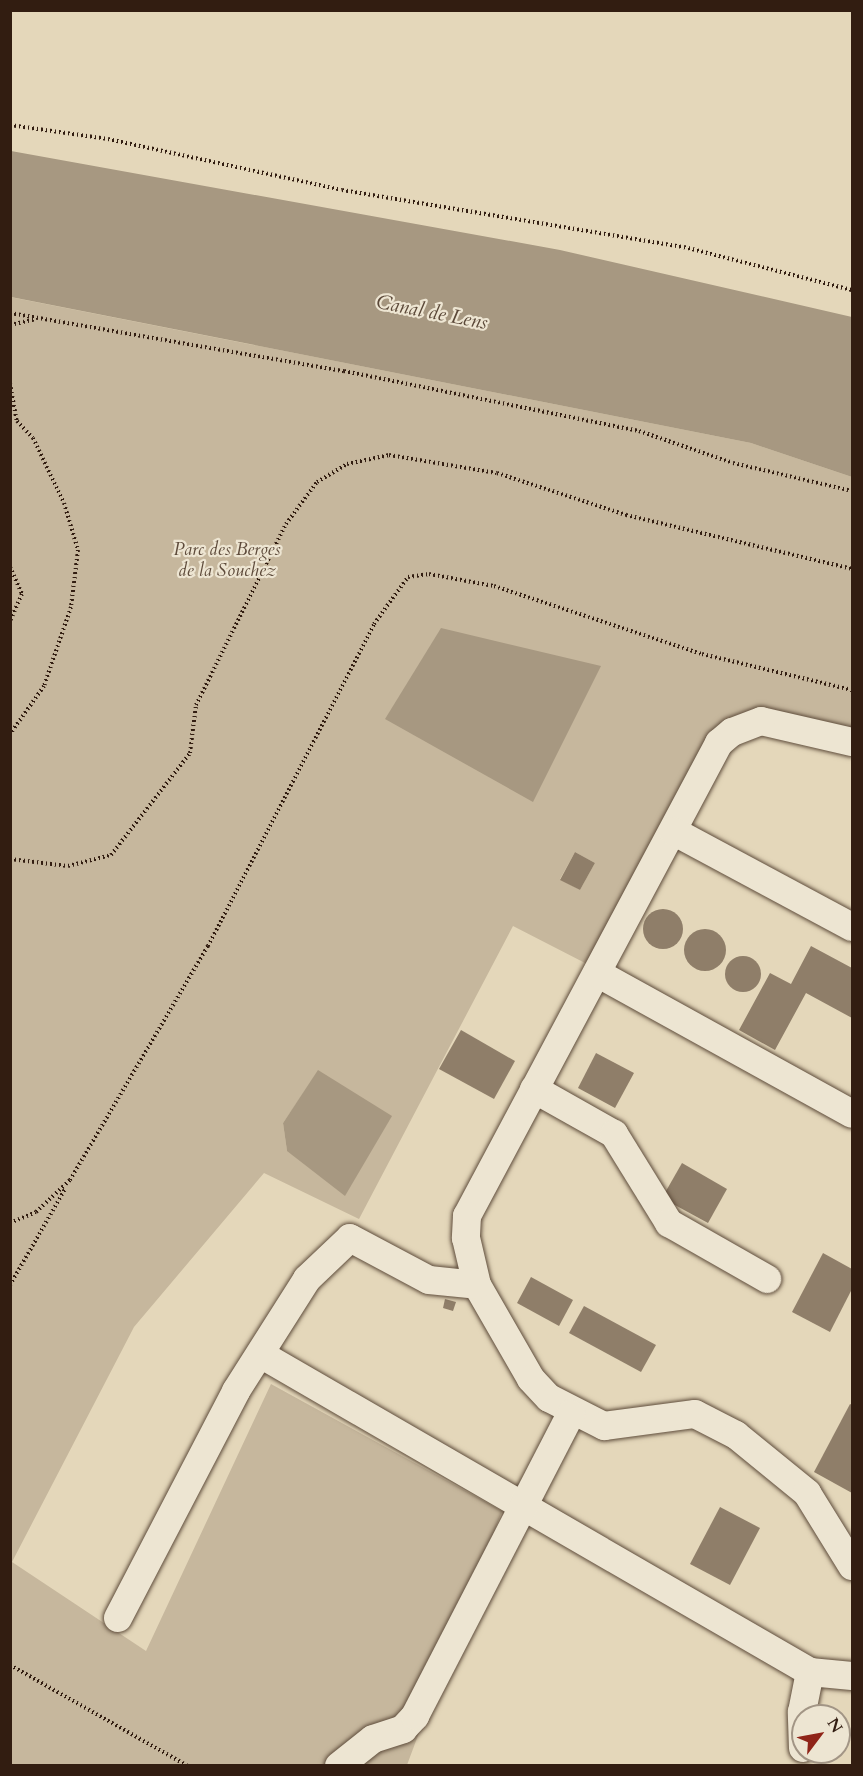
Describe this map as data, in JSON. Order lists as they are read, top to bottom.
{
  "water": ["Canal de Lens"],
  "parks": ["Parc des Berges de la Souchez"],
  "north": "top right"
}
